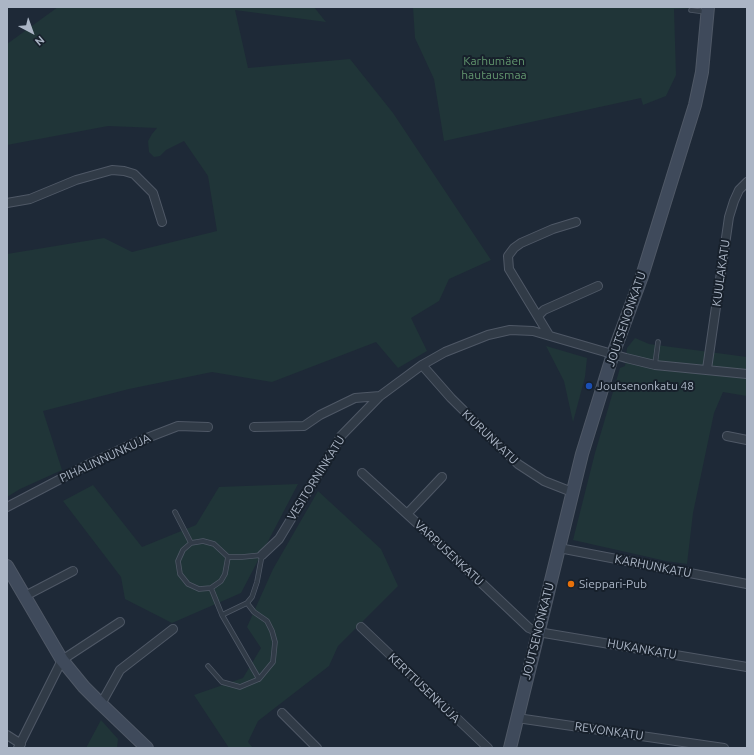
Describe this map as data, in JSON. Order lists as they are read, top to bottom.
{
  "streets": {
    "main road": ["JOUTSENONKATU"],
    "street": [
      "KUULAKATU",
      "KIURUNKATU",
      "PIHALINNUNKUJA",
      "VESITORNINKATU",
      "VARPUSENKATU",
      "KARHUNKATU",
      "HUKANKATU",
      "KERTTUSENKUJA",
      "REVONKATU"
    ]
  },
  "crossings": [
    ["KUULAKATU", "VESITORNINKATU"],
    ["JOUTSENONKATU", "KIURUNKATU"],
    ["JOUTSENONKATU", "VESITORNINKATU"],
    ["JOUTSENONKATU", "VARPUSENKATU"],
    ["JOUTSENONKATU", "KARHUNKATU"],
    ["JOUTSENONKATU", "HUKANKATU"],
    ["JOUTSENONKATU", "REVONKATU"],
    ["KIURUNKATU", "VESITORNINKATU"],
    ["VARPUSENKATU", "HUKANKATU"]
  ],
  "parks": ["Karhumäen hautausmaa"],
  "places": ["Joutsenonkatu 48", "Sieppari-Pub"],
  "north": "bottom right"
}
